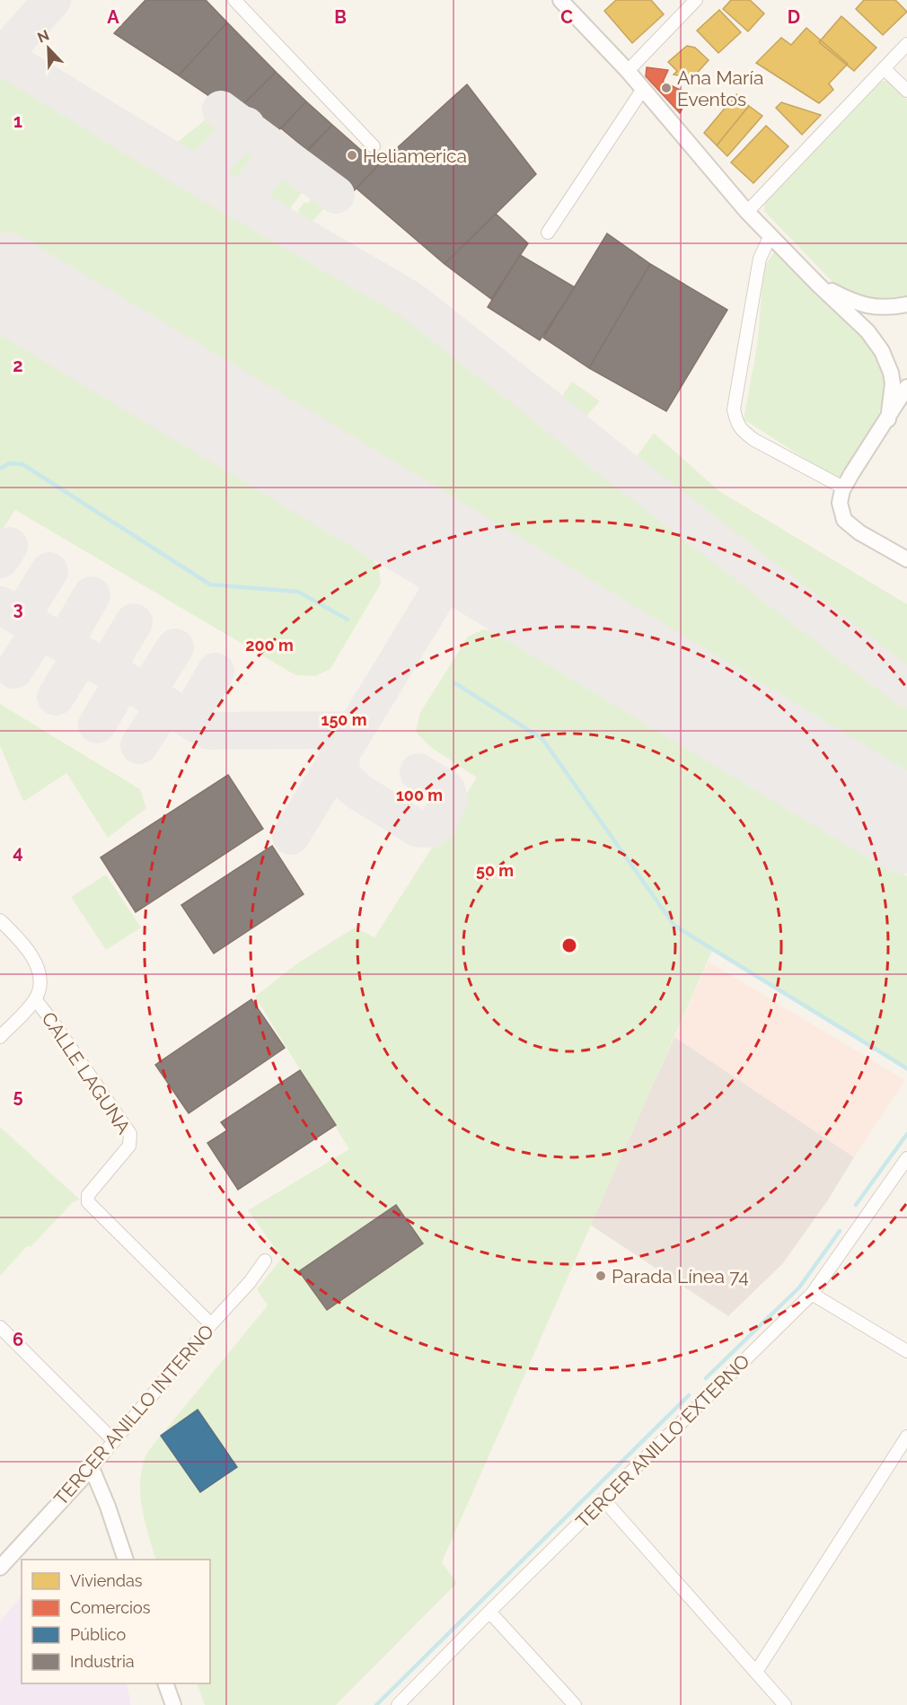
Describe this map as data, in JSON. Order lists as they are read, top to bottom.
{
  "streets": {
    "street": ["CALLE LAGUNA", "TERCER ANILLO INTERNO", "TERCER ANILLO EXTERNO"]
  },
  "crossings": [
    ["CALLE LAGUNA", "TERCER ANILLO INTERNO"]
  ],
  "places": ["Ana María Eventos", "Heliamerica", "Parada Línea 74"],
  "legend": [
    "Viviendas",
    "Comercios",
    "Público",
    "Industria"
  ],
  "north": "top left",
  "grid": {
    "columns": [
      "A",
      "B",
      "C",
      "D"
    ],
    "rows": [
      "1",
      "2",
      "3",
      "4",
      "5",
      "6"
    ]
  },
  "rings": [
    "200 m",
    "150 m",
    "100 m",
    "50 m"
  ]
}
